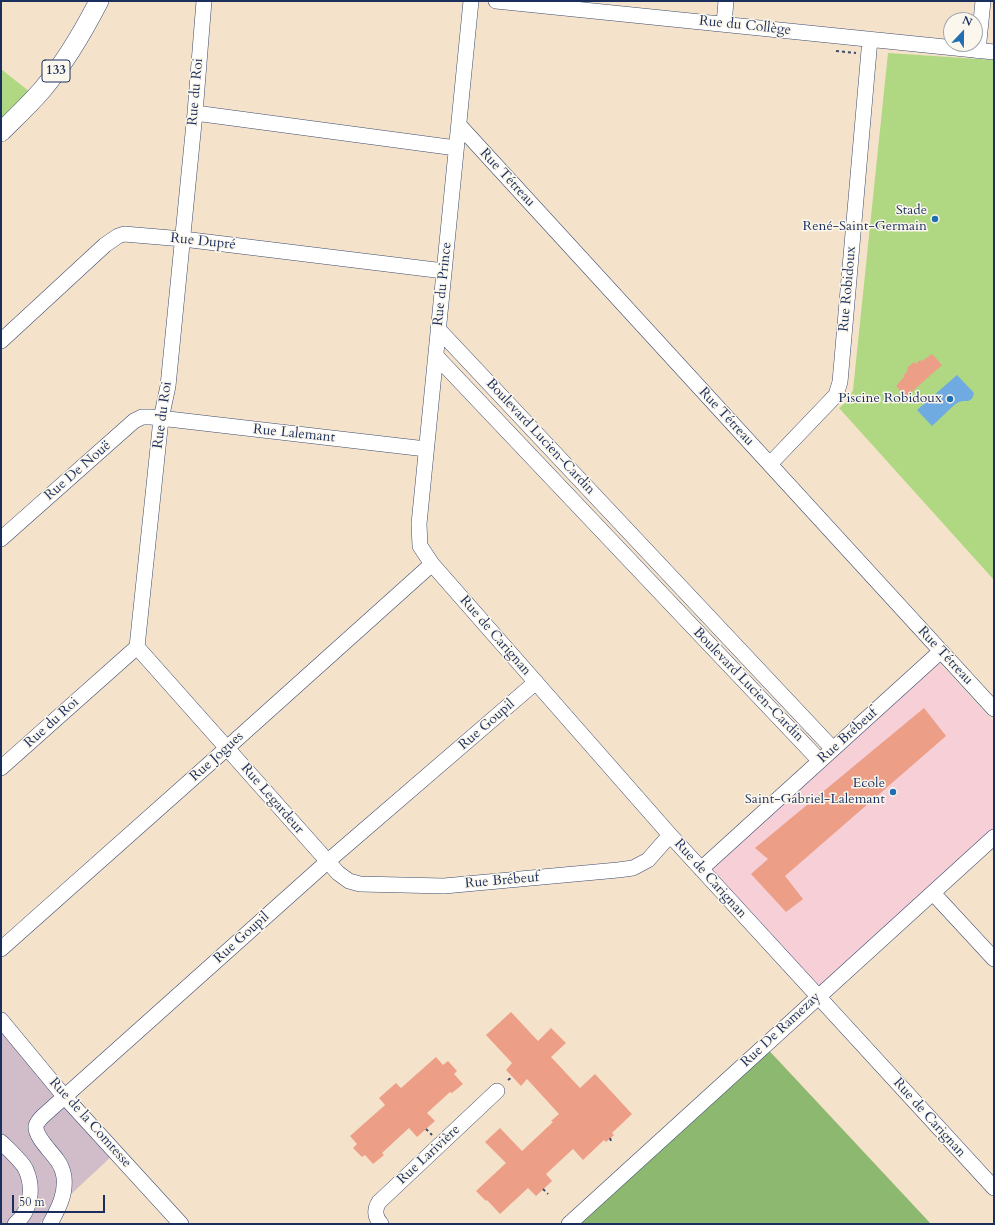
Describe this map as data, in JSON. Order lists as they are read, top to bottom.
{
  "streets": {
    "main road": ["133"],
    "street": [
      "Rue du Collège",
      "Rue du Roi",
      "Rue Tétreau",
      "Rue Dupré",
      "Rue du Prince",
      "Rue Robidoux",
      "Rue Lalemant",
      "Boulevard Lucien-Cardin",
      "Rue De Nouë",
      "Rue de Carignan",
      "Rue Goupil",
      "Rue Brébeuf",
      "Rue Jogues",
      "Rue Legardeur",
      "Rue De Ramezay",
      "Rue de la Comtesse",
      "Rue Larivière"
    ]
  },
  "crossings": [
    ["Rue du Collège", "Rue Robidoux"],
    ["Rue du Roi", "Rue Dupré"],
    ["Rue du Roi", "Rue Lalemant"],
    ["Rue du Roi", "Rue De Nouë"],
    ["Rue du Roi", "Rue Legardeur"],
    ["Rue Tétreau", "Rue du Prince"],
    ["Rue Tétreau", "Rue Robidoux"],
    ["Rue Tétreau", "Rue Brébeuf"],
    ["Rue Dupré", "Rue du Prince"],
    ["Rue du Prince", "Rue Lalemant"],
    ["Rue du Prince", "Boulevard Lucien-Cardin"],
    ["Rue du Prince", "Rue de Carignan"],
    ["Rue du Prince", "Rue Jogues"],
    ["Rue Lalemant", "Rue De Nouë"],
    ["Boulevard Lucien-Cardin", "Rue Brébeuf"],
    ["Rue de Carignan", "Rue Goupil"],
    ["Rue de Carignan", "Rue Brébeuf"],
    ["Rue de Carignan", "Rue Jogues"],
    ["Rue de Carignan", "Rue De Ramezay"],
    ["Rue Goupil", "Rue Brébeuf"],
    ["Rue Goupil", "Rue Legardeur"],
    ["Rue Goupil", "Rue de la Comtesse"],
    ["Rue Brébeuf", "Rue Legardeur"],
    ["Rue Jogues", "Rue Legardeur"]
  ],
  "places": ["Stade René-Saint-Germain", "Piscine Robidoux", "Ecole Saint-Gabriel-Lalemant"],
  "scale_bar": "50 m",
  "north": "top"
}
